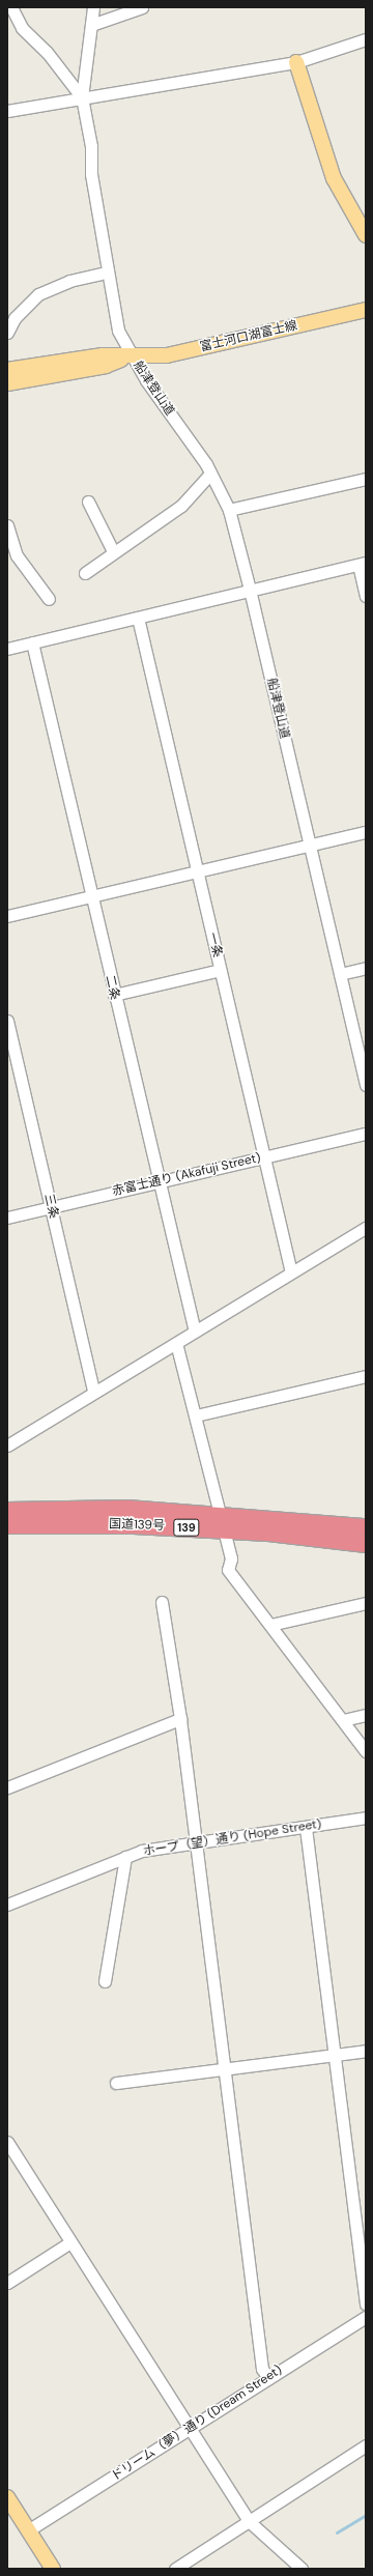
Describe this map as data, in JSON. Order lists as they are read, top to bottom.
{
  "streets": {
    "highway": ["国道139号", "139"],
    "main road": ["富士河口湖富士線"],
    "street": [
      "船津登山道",
      "一条",
      "二条",
      "赤富士通り (Akafuji Street)",
      "三条",
      "ホープ（望）通り (Hope Street)",
      "ドリーム（夢）通り (Dream Street)"
    ]
  },
  "crossings": [
    ["富士河口湖富士線", "船津登山道"],
    ["一条", "赤富士通り (Akafuji Street)"],
    ["二条", "赤富士通り (Akafuji Street)"],
    ["赤富士通り (Akafuji Street)", "三条"]
  ]
}
